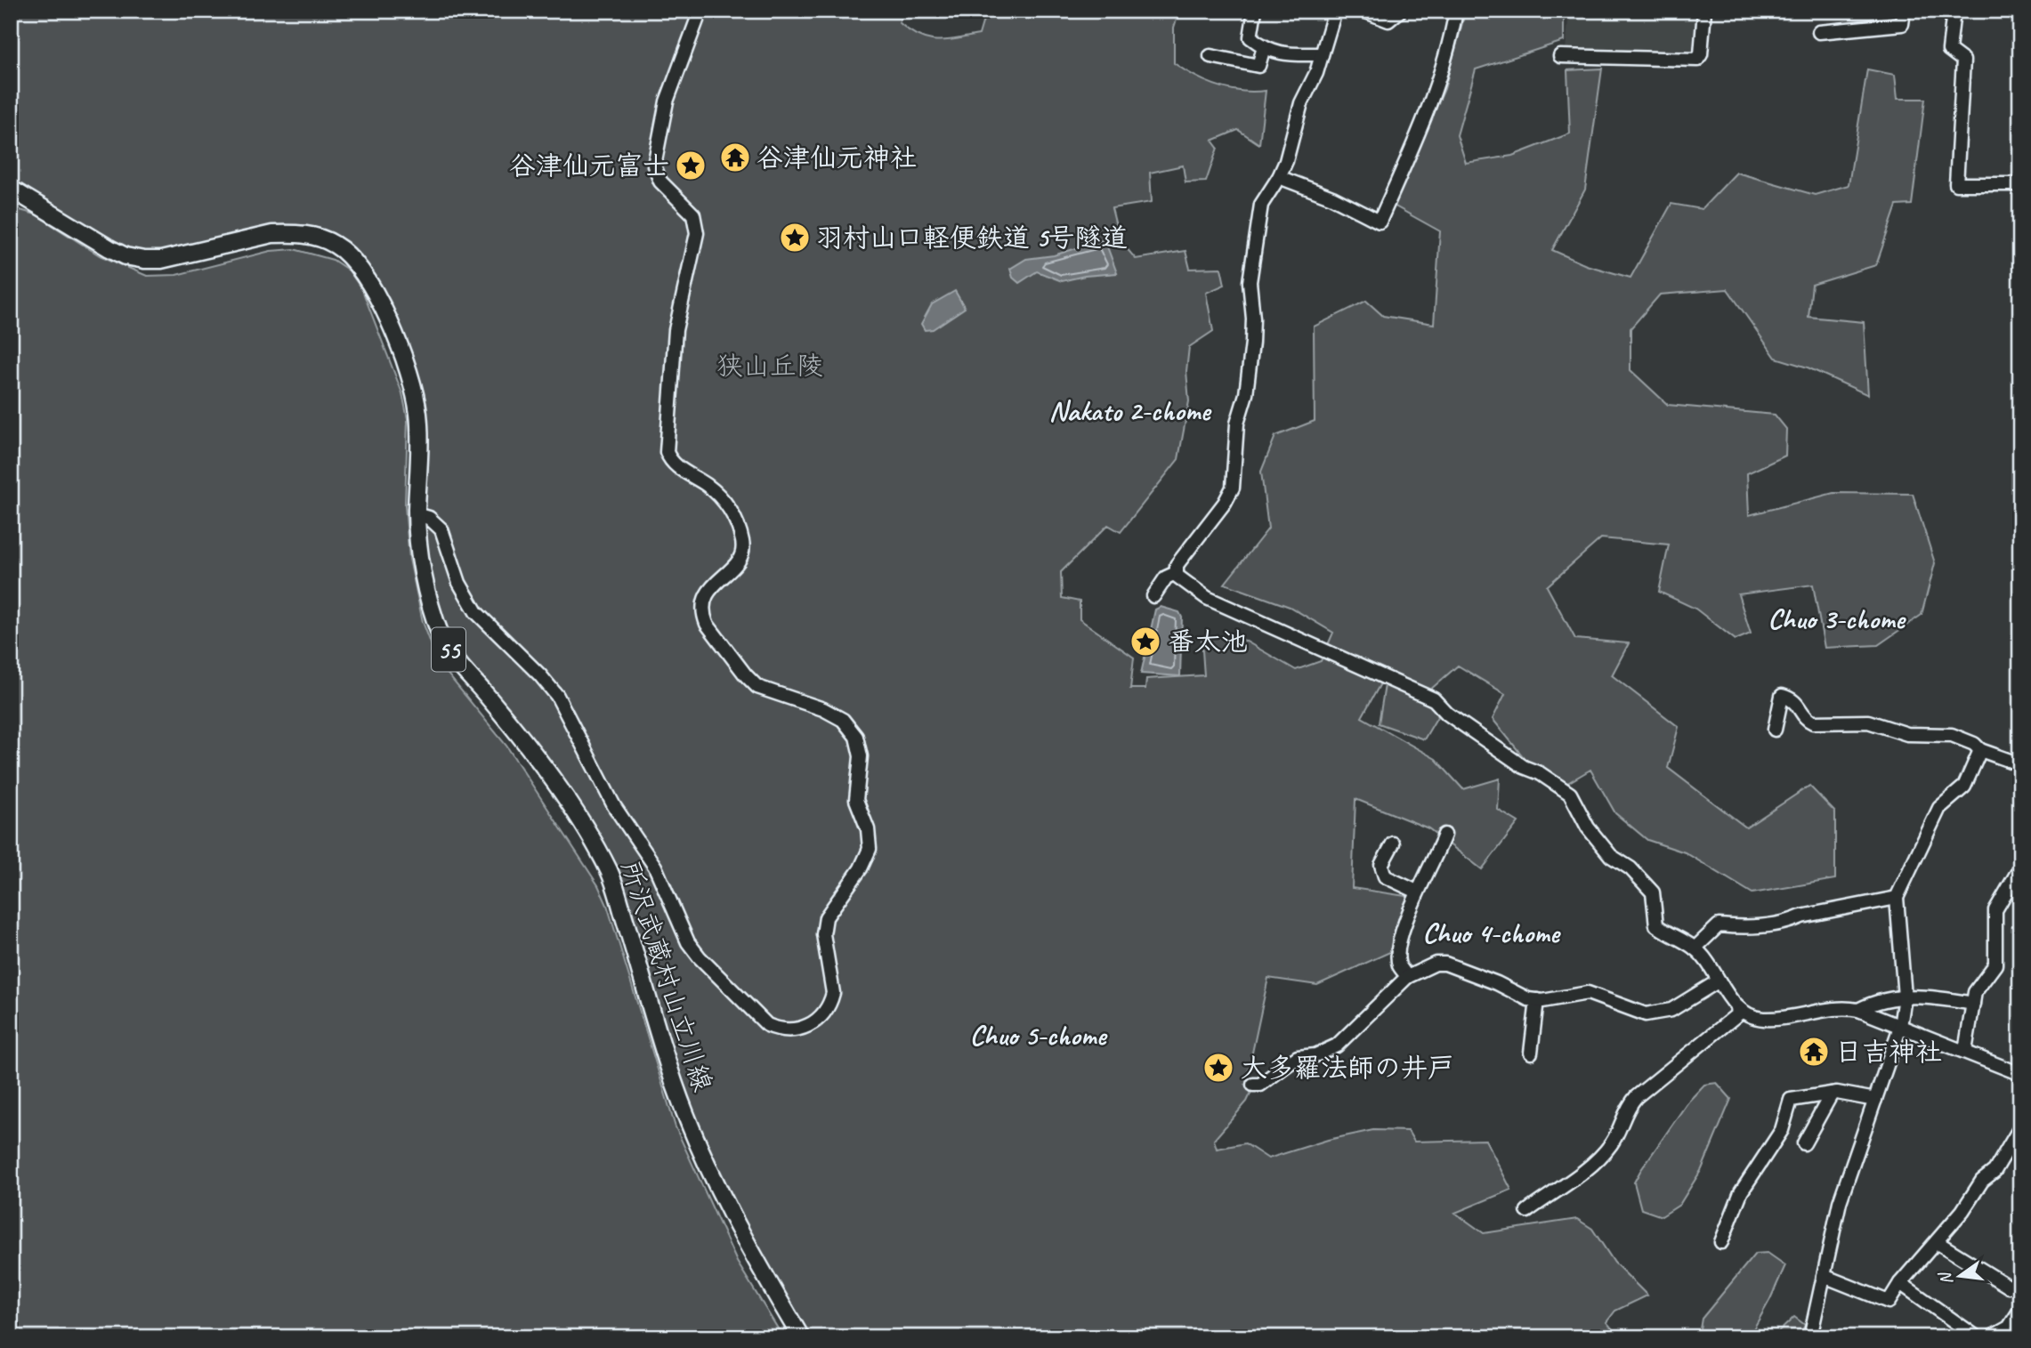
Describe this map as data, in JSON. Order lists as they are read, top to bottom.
{
  "streets": {
    "main road": ["55", "所沢武蔵村山立川線"]
  },
  "districts": [
    "Nakato 2-chome",
    "Chuo 3-chome",
    "Chuo 4-chome",
    "Chuo 5-chome"
  ],
  "parks": ["狭山丘陵"],
  "places": {
    "temple": ["谷津仙元神社", "日吉神社"],
    "place": [
      "谷津仙元富士",
      "羽村山口軽便鉄道 5号隧道",
      "番太池",
      "大多羅法師の井戸"
    ]
  },
  "north": "left"
}
